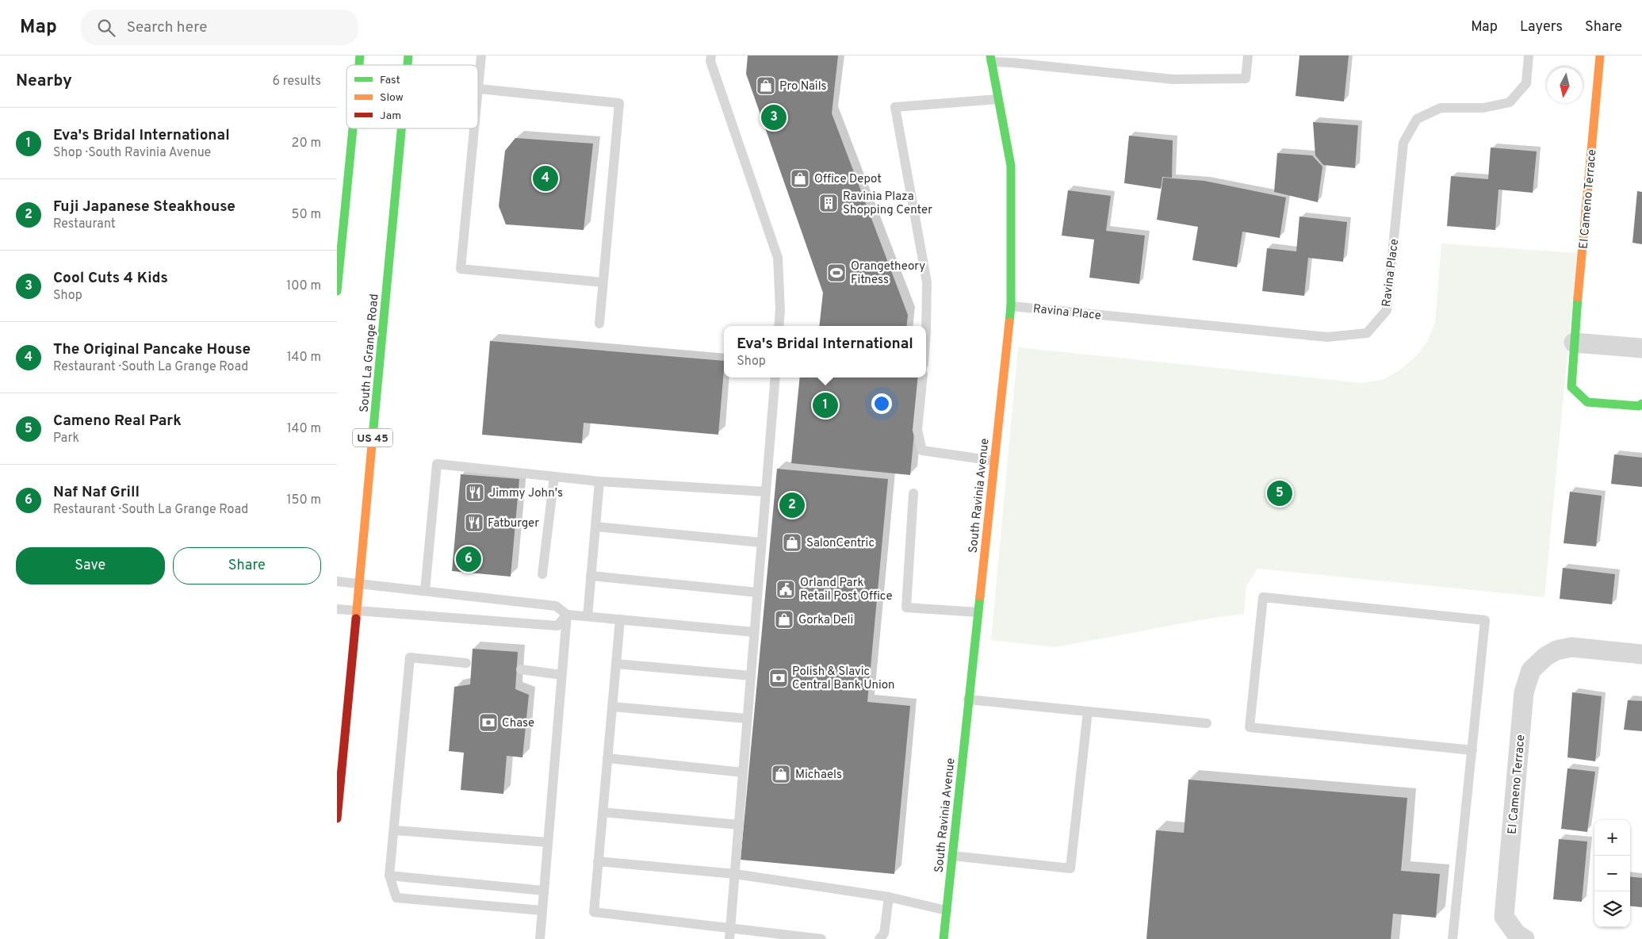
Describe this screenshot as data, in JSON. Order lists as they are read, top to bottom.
{
  "streets": {
    "main road": [
      "El Cameno Terrace",
      "South La Grange Road",
      "US 45",
      "South Ravinia Avenue"
    ],
    "lane": ["Ravina Place"]
  },
  "crossings": [
    ["Ravina Place", "South Ravinia Avenue"]
  ],
  "places": {
    "shop": [
      "Pro Nails",
      "Office Depot",
      "SalonCentric",
      "Gorka Deli",
      "Michaels"
    ],
    "building": ["Ravinia Plaza Shopping Center"],
    "sports": ["Orangetheory Fitness"],
    "restaurant": ["Jimmy John's", "Fatburger"],
    "public building": ["Orland Park Retail Post Office"],
    "bank": ["Polish & Slavic Central Bank Union", "Chase"]
  },
  "legend": ["Fast", "Slow", "Jam"],
  "north": "bottom",
  "page": {
    "header": "Map",
    "search": "Search here",
    "nav": ["Map", "Layers", "Share"],
    "heading": ["Nearby", "6 results"],
    "pins": [
      "3",
      "4",
      "1",
      "5",
      "2",
      "6"
    ],
    "list": [
      {
        "mark": "1",
        "name": "Eva's Bridal International",
        "note": "Shop · South Ravinia Avenue",
        "value": "20 m"
      },
      {
        "mark": "2",
        "name": "Fuji Japanese Steakhouse",
        "note": "Restaurant",
        "value": "50 m"
      },
      {
        "mark": "3",
        "name": "Cool Cuts 4 Kids",
        "note": "Shop",
        "value": "100 m"
      },
      {
        "mark": "4",
        "name": "The Original Pancake House",
        "note": "Restaurant · South La Grange Road",
        "value": "140 m"
      },
      {
        "mark": "5",
        "name": "Cameno Real Park",
        "note": "Park",
        "value": "140 m"
      },
      {
        "mark": "6",
        "name": "Naf Naf Grill",
        "note": "Restaurant · South La Grange Road",
        "value": "150 m"
      }
    ],
    "popup": ["Eva's Bridal International", "Shop"],
    "buttons": ["Save", "Share"],
    "map_buttons": ["+", "−"]
  }
}
